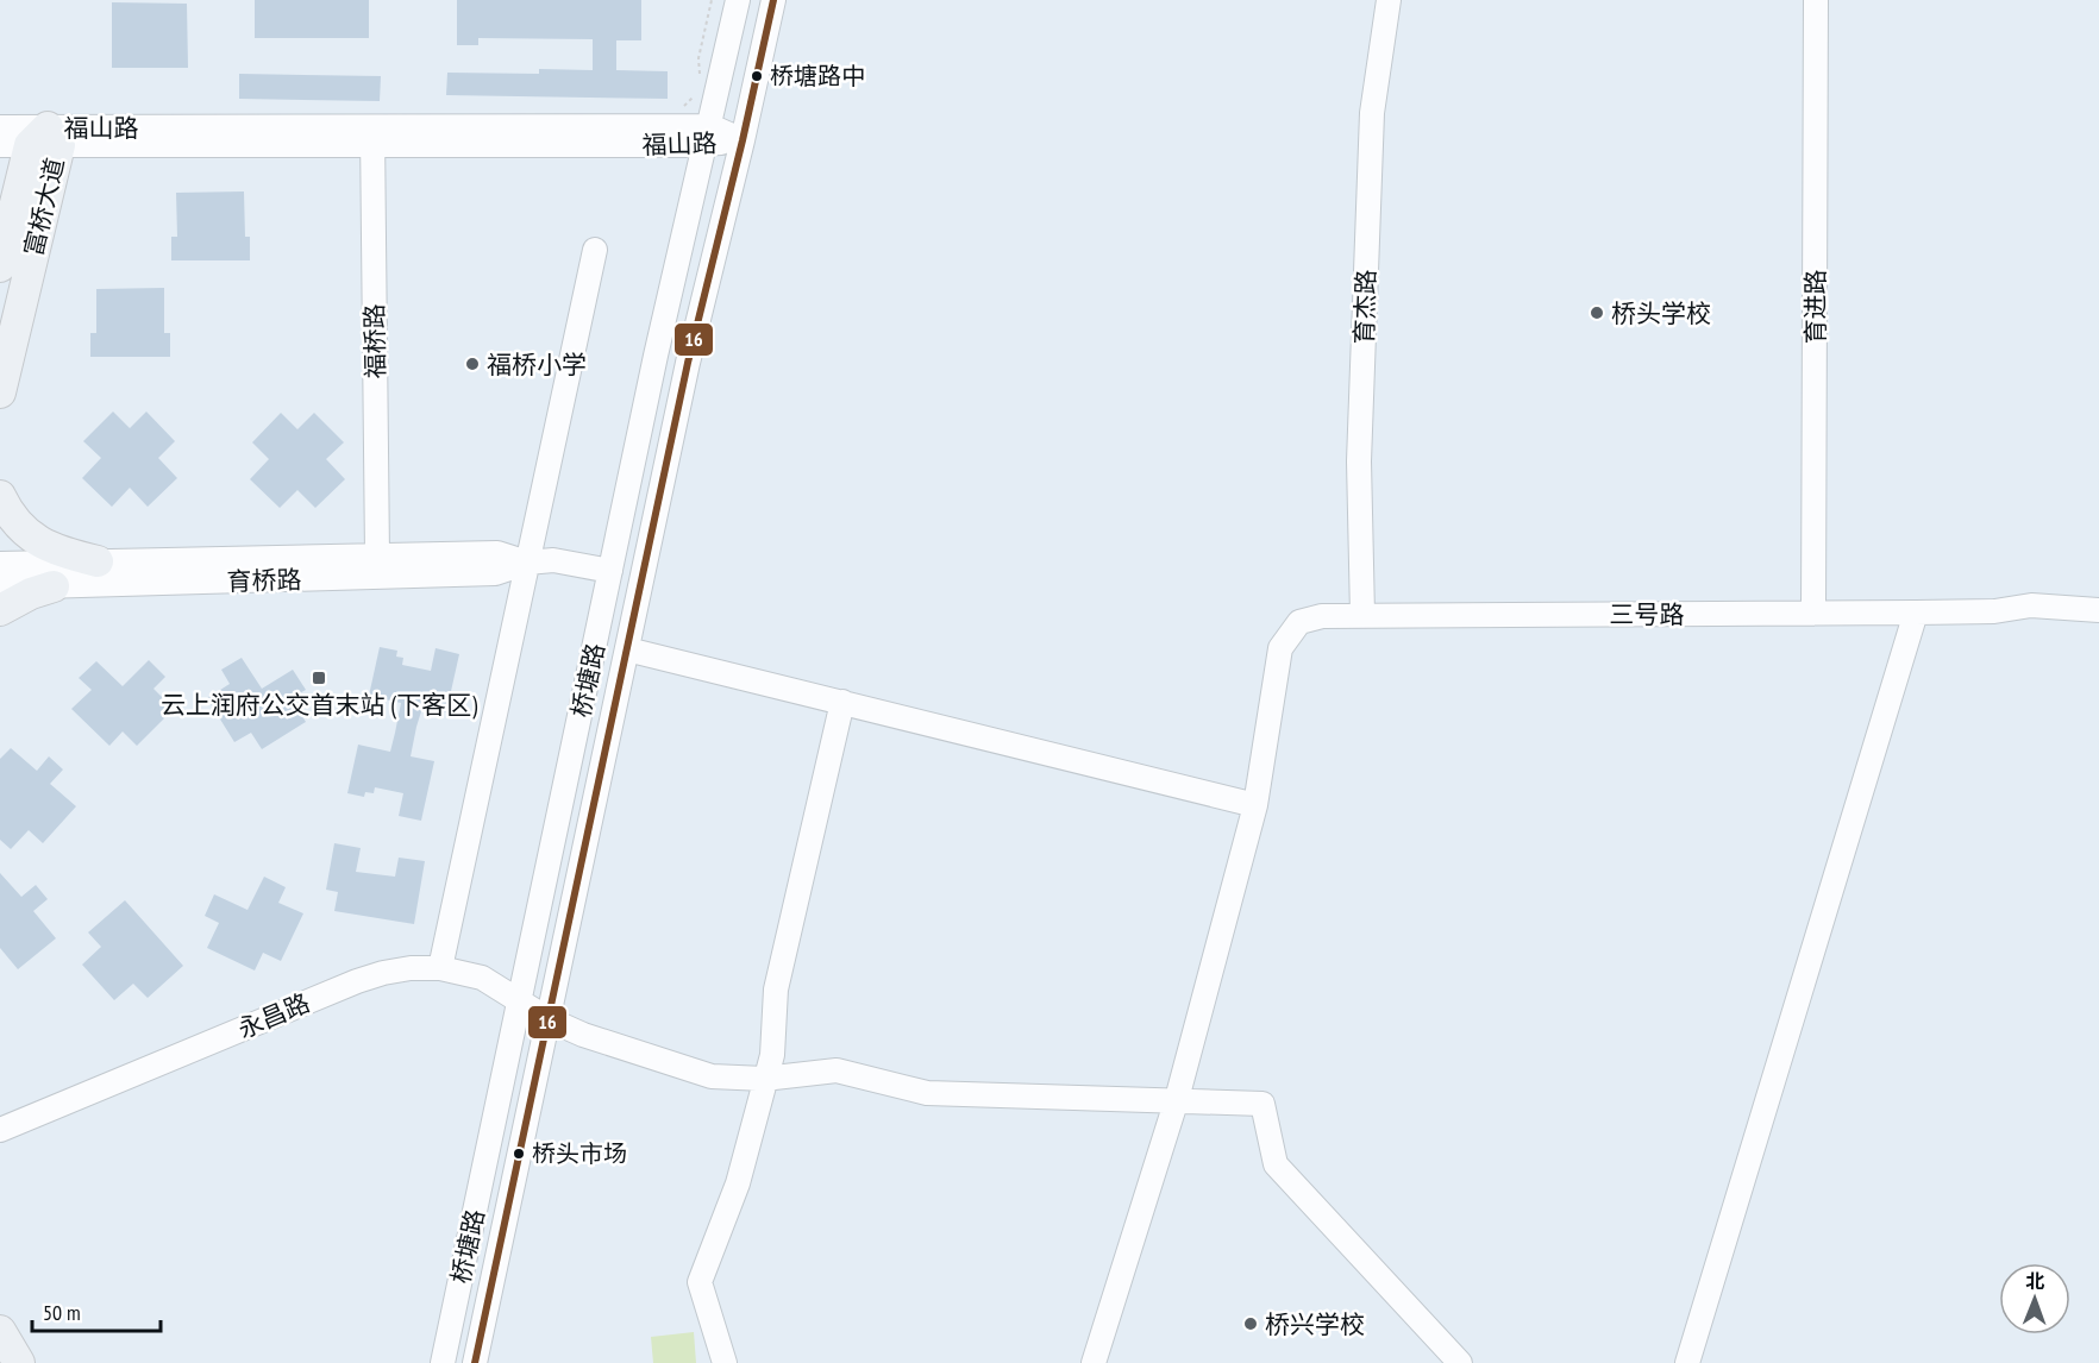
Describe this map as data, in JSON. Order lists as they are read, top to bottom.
{
  "streets": {
    "main road": ["富桥大道"],
    "street": [
      "福山路",
      "育杰路",
      "育进路",
      "福桥路",
      "育桥路",
      "三号路",
      "桥塘路",
      "永昌路"
    ]
  },
  "crossings": [
    ["福山路", "富桥大道"],
    ["福山路", "福桥路"],
    ["福山路", "桥塘路"],
    ["育杰路", "三号路"],
    ["育进路", "三号路"],
    ["福桥路", "育桥路"],
    ["育桥路", "桥塘路"],
    ["桥塘路", "永昌路"]
  ],
  "places": {
    "other": [
      "桥塘路中",
      "桥头学校",
      "福桥小学",
      "桥头市场",
      "桥兴学校"
    ],
    "transit": ["云上润府公交首末站 (下客区)"]
  },
  "lines": ["transit line 16"],
  "scale_bar": "50 m",
  "north": "top"
}
